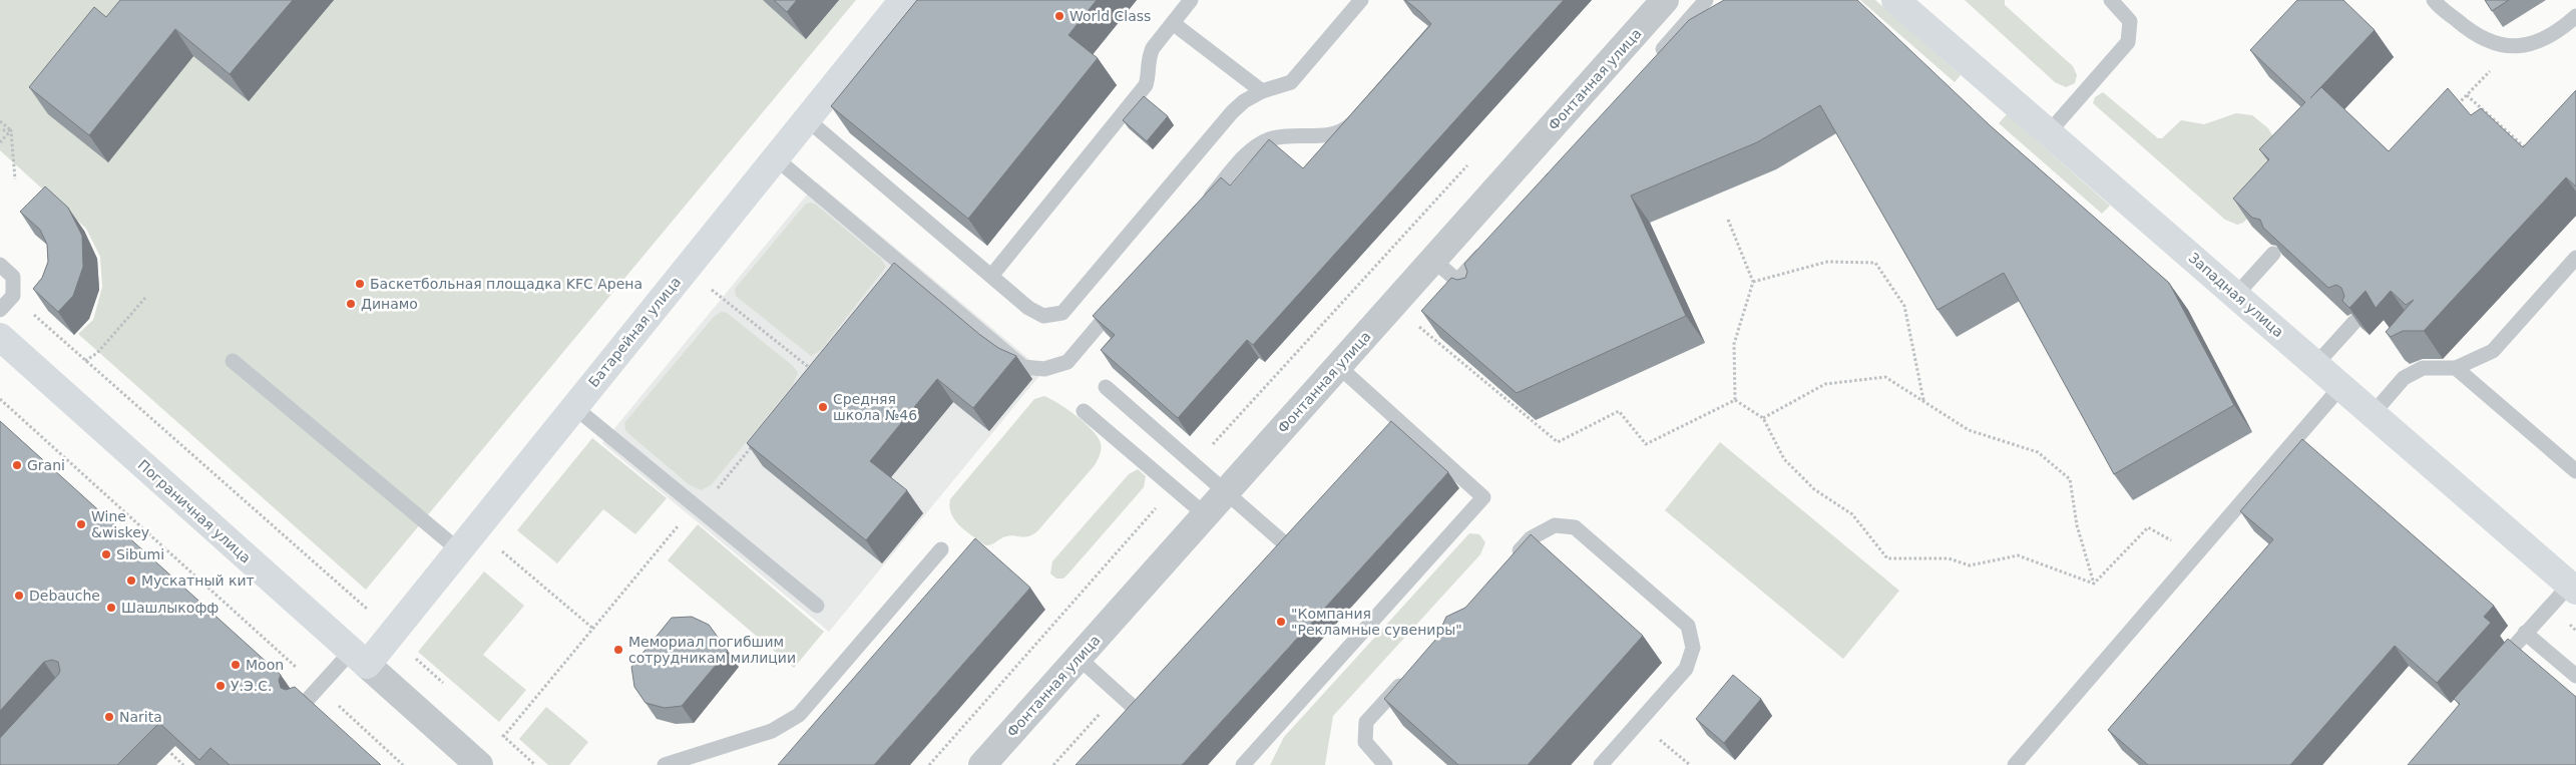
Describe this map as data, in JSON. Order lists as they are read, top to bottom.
{
  "streets": {
    "main road": ["Западная улица", "Батарейная улица", "Пограничная улица"],
    "street": ["Фонтанная улица"]
  },
  "crossings": [
    ["Батарейная улица", "Пограничная улица"]
  ],
  "places": [
    "World Class",
    "Баскетбольная площадка KFC Арена",
    "Динамо",
    "Средняя школа №46",
    "Grani",
    "Wine &wiskey",
    "Sibumi",
    "Мускатный кит",
    "Debauche",
    "Шашлыкофф",
    "\"Компания \"Рекламные сувениры\"",
    "Мемориал погибшим сотрудникам милиции",
    "Moon",
    "У.Э.С.",
    "Narita"
  ]
}
